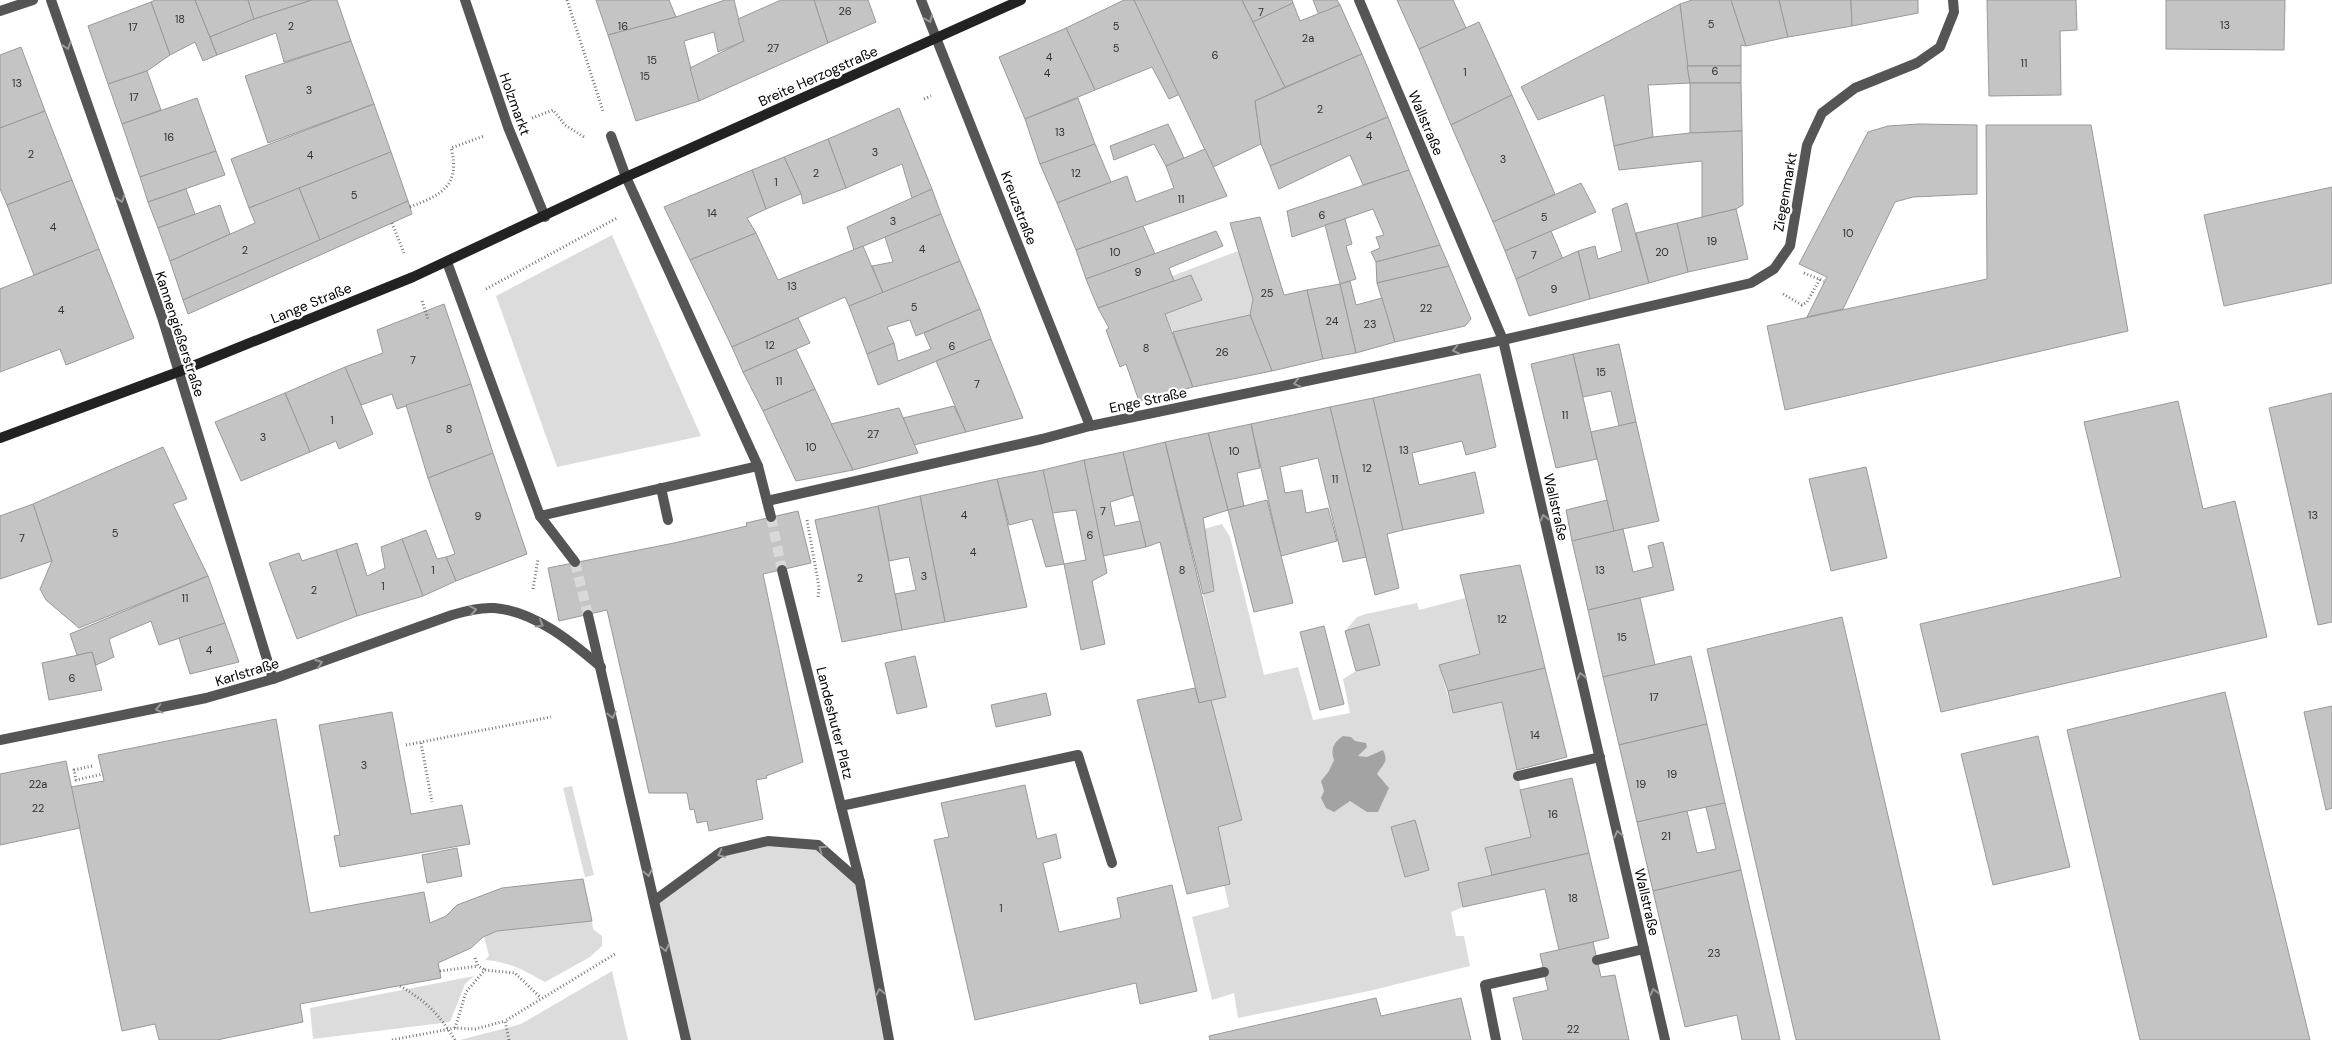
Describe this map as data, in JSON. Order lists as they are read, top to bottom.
{
  "streets": {
    "street": [
      "Breite Herzogstraße",
      "Holzmarkt",
      "Wallstraße",
      "Ziegenmarkt",
      "Kreuzstraße",
      "Lange Straße",
      "Kannengießerstraße",
      "Enge Straße",
      "Karlstraße",
      "Landeshuter Platz"
    ]
  },
  "crossings": [
    ["Breite Herzogstraße", "Kreuzstraße"],
    ["Breite Herzogstraße", "Lange Straße"],
    ["Holzmarkt", "Lange Straße"],
    ["Wallstraße", "Ziegenmarkt"],
    ["Wallstraße", "Enge Straße"],
    ["Ziegenmarkt", "Enge Straße"],
    ["Kreuzstraße", "Enge Straße"],
    ["Lange Straße", "Kannengießerstraße"],
    ["Kannengießerstraße", "Karlstraße"]
  ],
  "one_way": ["Wallstraße", "Kannengießerstraße", "Enge Straße"],
  "house_numbers": [
    "26",
    "7",
    "18",
    "5",
    "13",
    "2",
    "16",
    "5",
    "17",
    "2a",
    "27",
    "5",
    "6",
    "4",
    "15",
    "11",
    "6",
    "1",
    "4",
    "15",
    "13",
    "3",
    "17",
    "2",
    "13",
    "4",
    "16",
    "3",
    "2",
    "4",
    "3",
    "2",
    "12",
    "1",
    "5",
    "11",
    "14",
    "6",
    "5",
    "3",
    "4",
    "10",
    "19",
    "4",
    "2",
    "10",
    "20",
    "7",
    "9",
    "13",
    "9",
    "25",
    "5",
    "22",
    "4",
    "24",
    "23",
    "12",
    "6",
    "8",
    "26",
    "7",
    "15",
    "11",
    "7",
    "11",
    "1",
    "8",
    "27",
    "3",
    "10",
    "13",
    "10",
    "12",
    "11",
    "7",
    "4",
    "13",
    "9",
    "5",
    "6",
    "7",
    "4",
    "1",
    "8",
    "13",
    "3",
    "2",
    "1",
    "2",
    "11",
    "12",
    "15",
    "4",
    "6",
    "17",
    "14",
    "3",
    "19",
    "22a",
    "19",
    "22",
    "16",
    "21",
    "18",
    "1",
    "23",
    "22"
  ]
}
